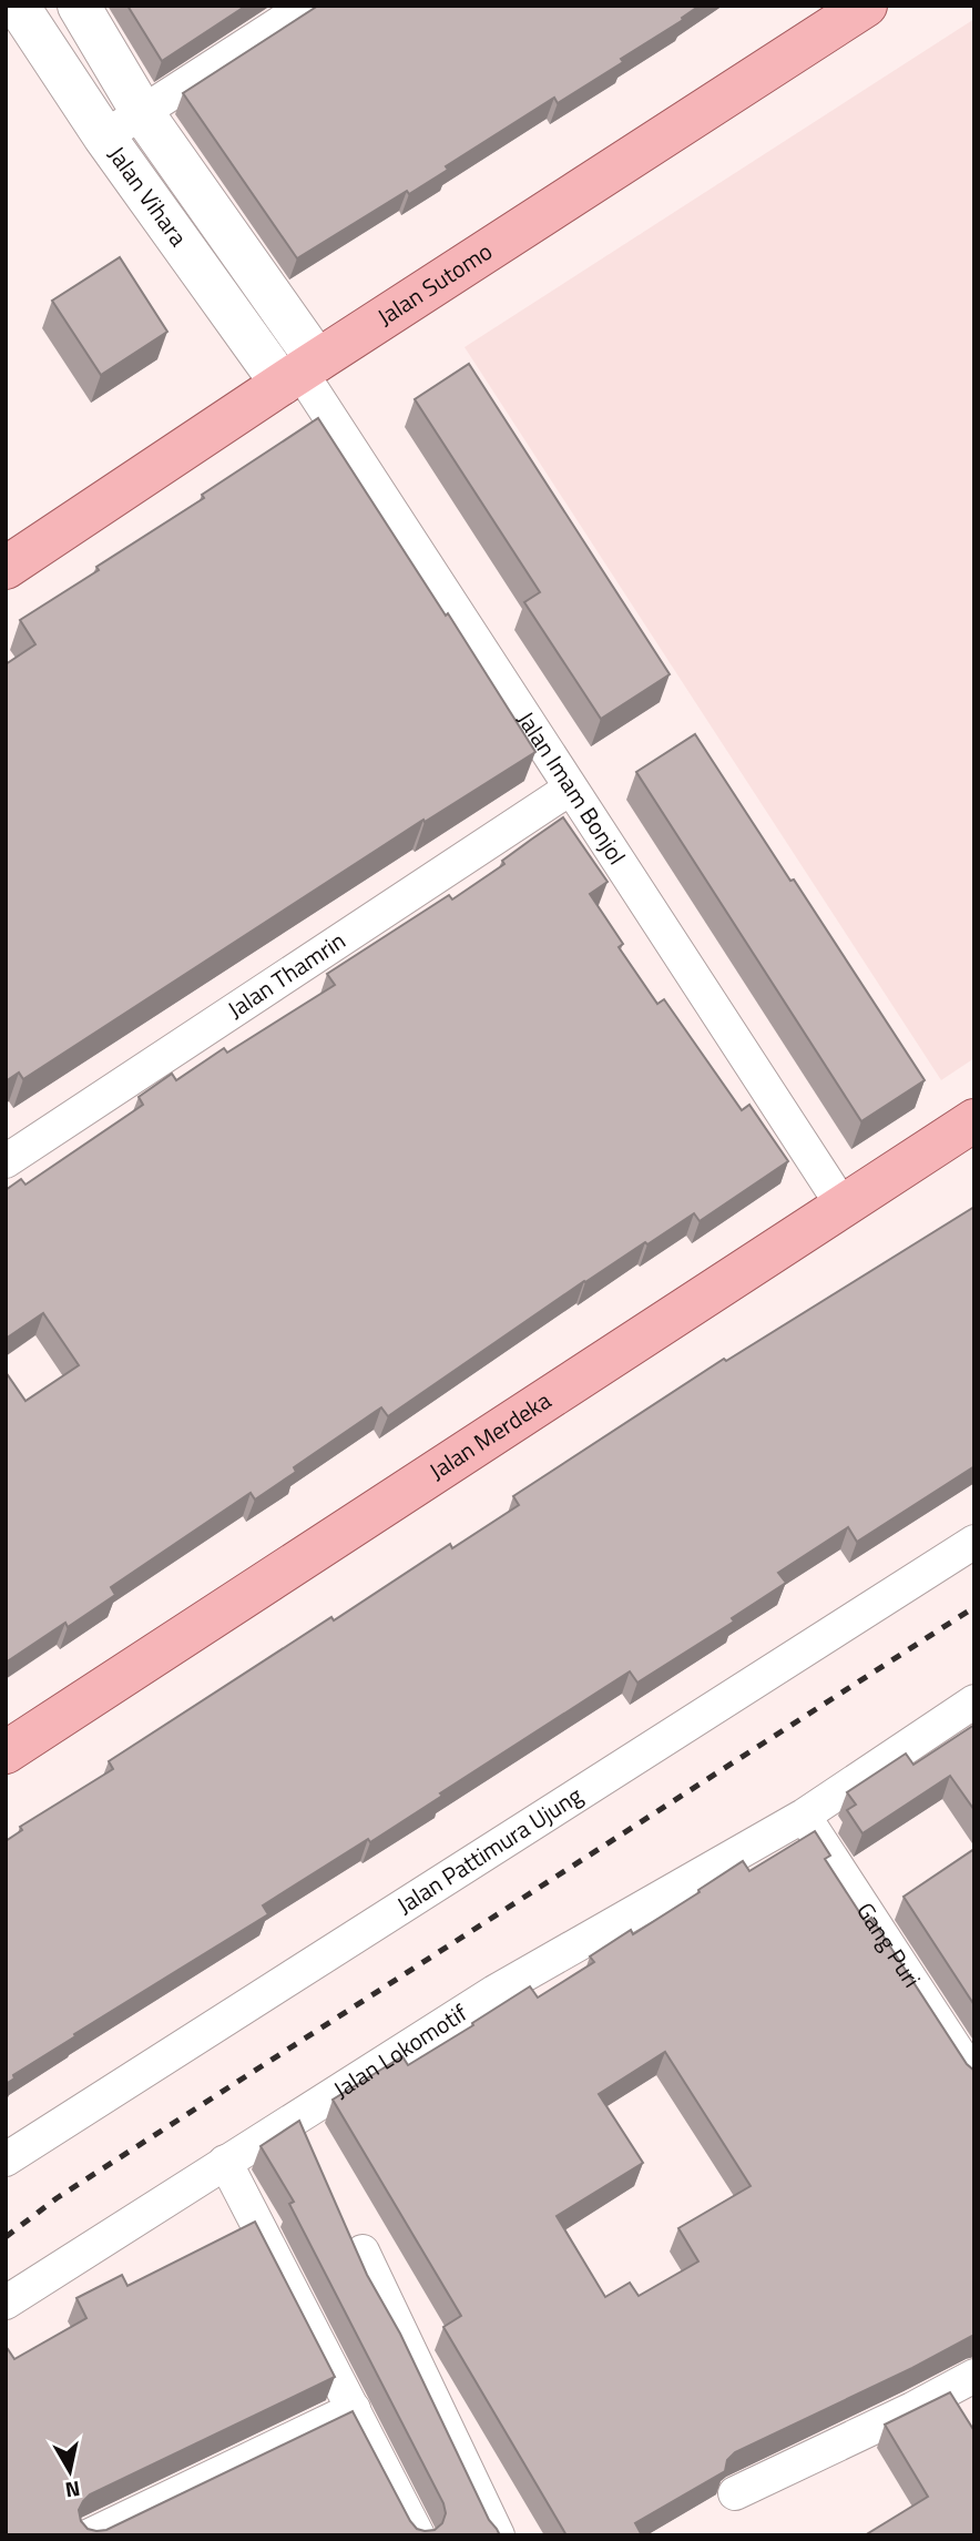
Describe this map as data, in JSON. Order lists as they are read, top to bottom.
{
  "streets": {
    "main road": ["Jalan Sutomo", "Jalan Merdeka"],
    "street": [
      "Jalan Vihara",
      "Jalan Imam Bonjol",
      "Jalan Thamrin",
      "Jalan Pattimura Ujung",
      "Gang Puri",
      "Jalan Lokomotif"
    ]
  },
  "crossings": [
    ["Jalan Vihara", "Jalan Sutomo"],
    ["Jalan Vihara", "Jalan Imam Bonjol"],
    ["Jalan Sutomo", "Jalan Imam Bonjol"],
    ["Jalan Imam Bonjol", "Jalan Thamrin"],
    ["Jalan Imam Bonjol", "Jalan Merdeka"],
    ["Gang Puri", "Jalan Lokomotif"]
  ],
  "north": "bottom"
}
